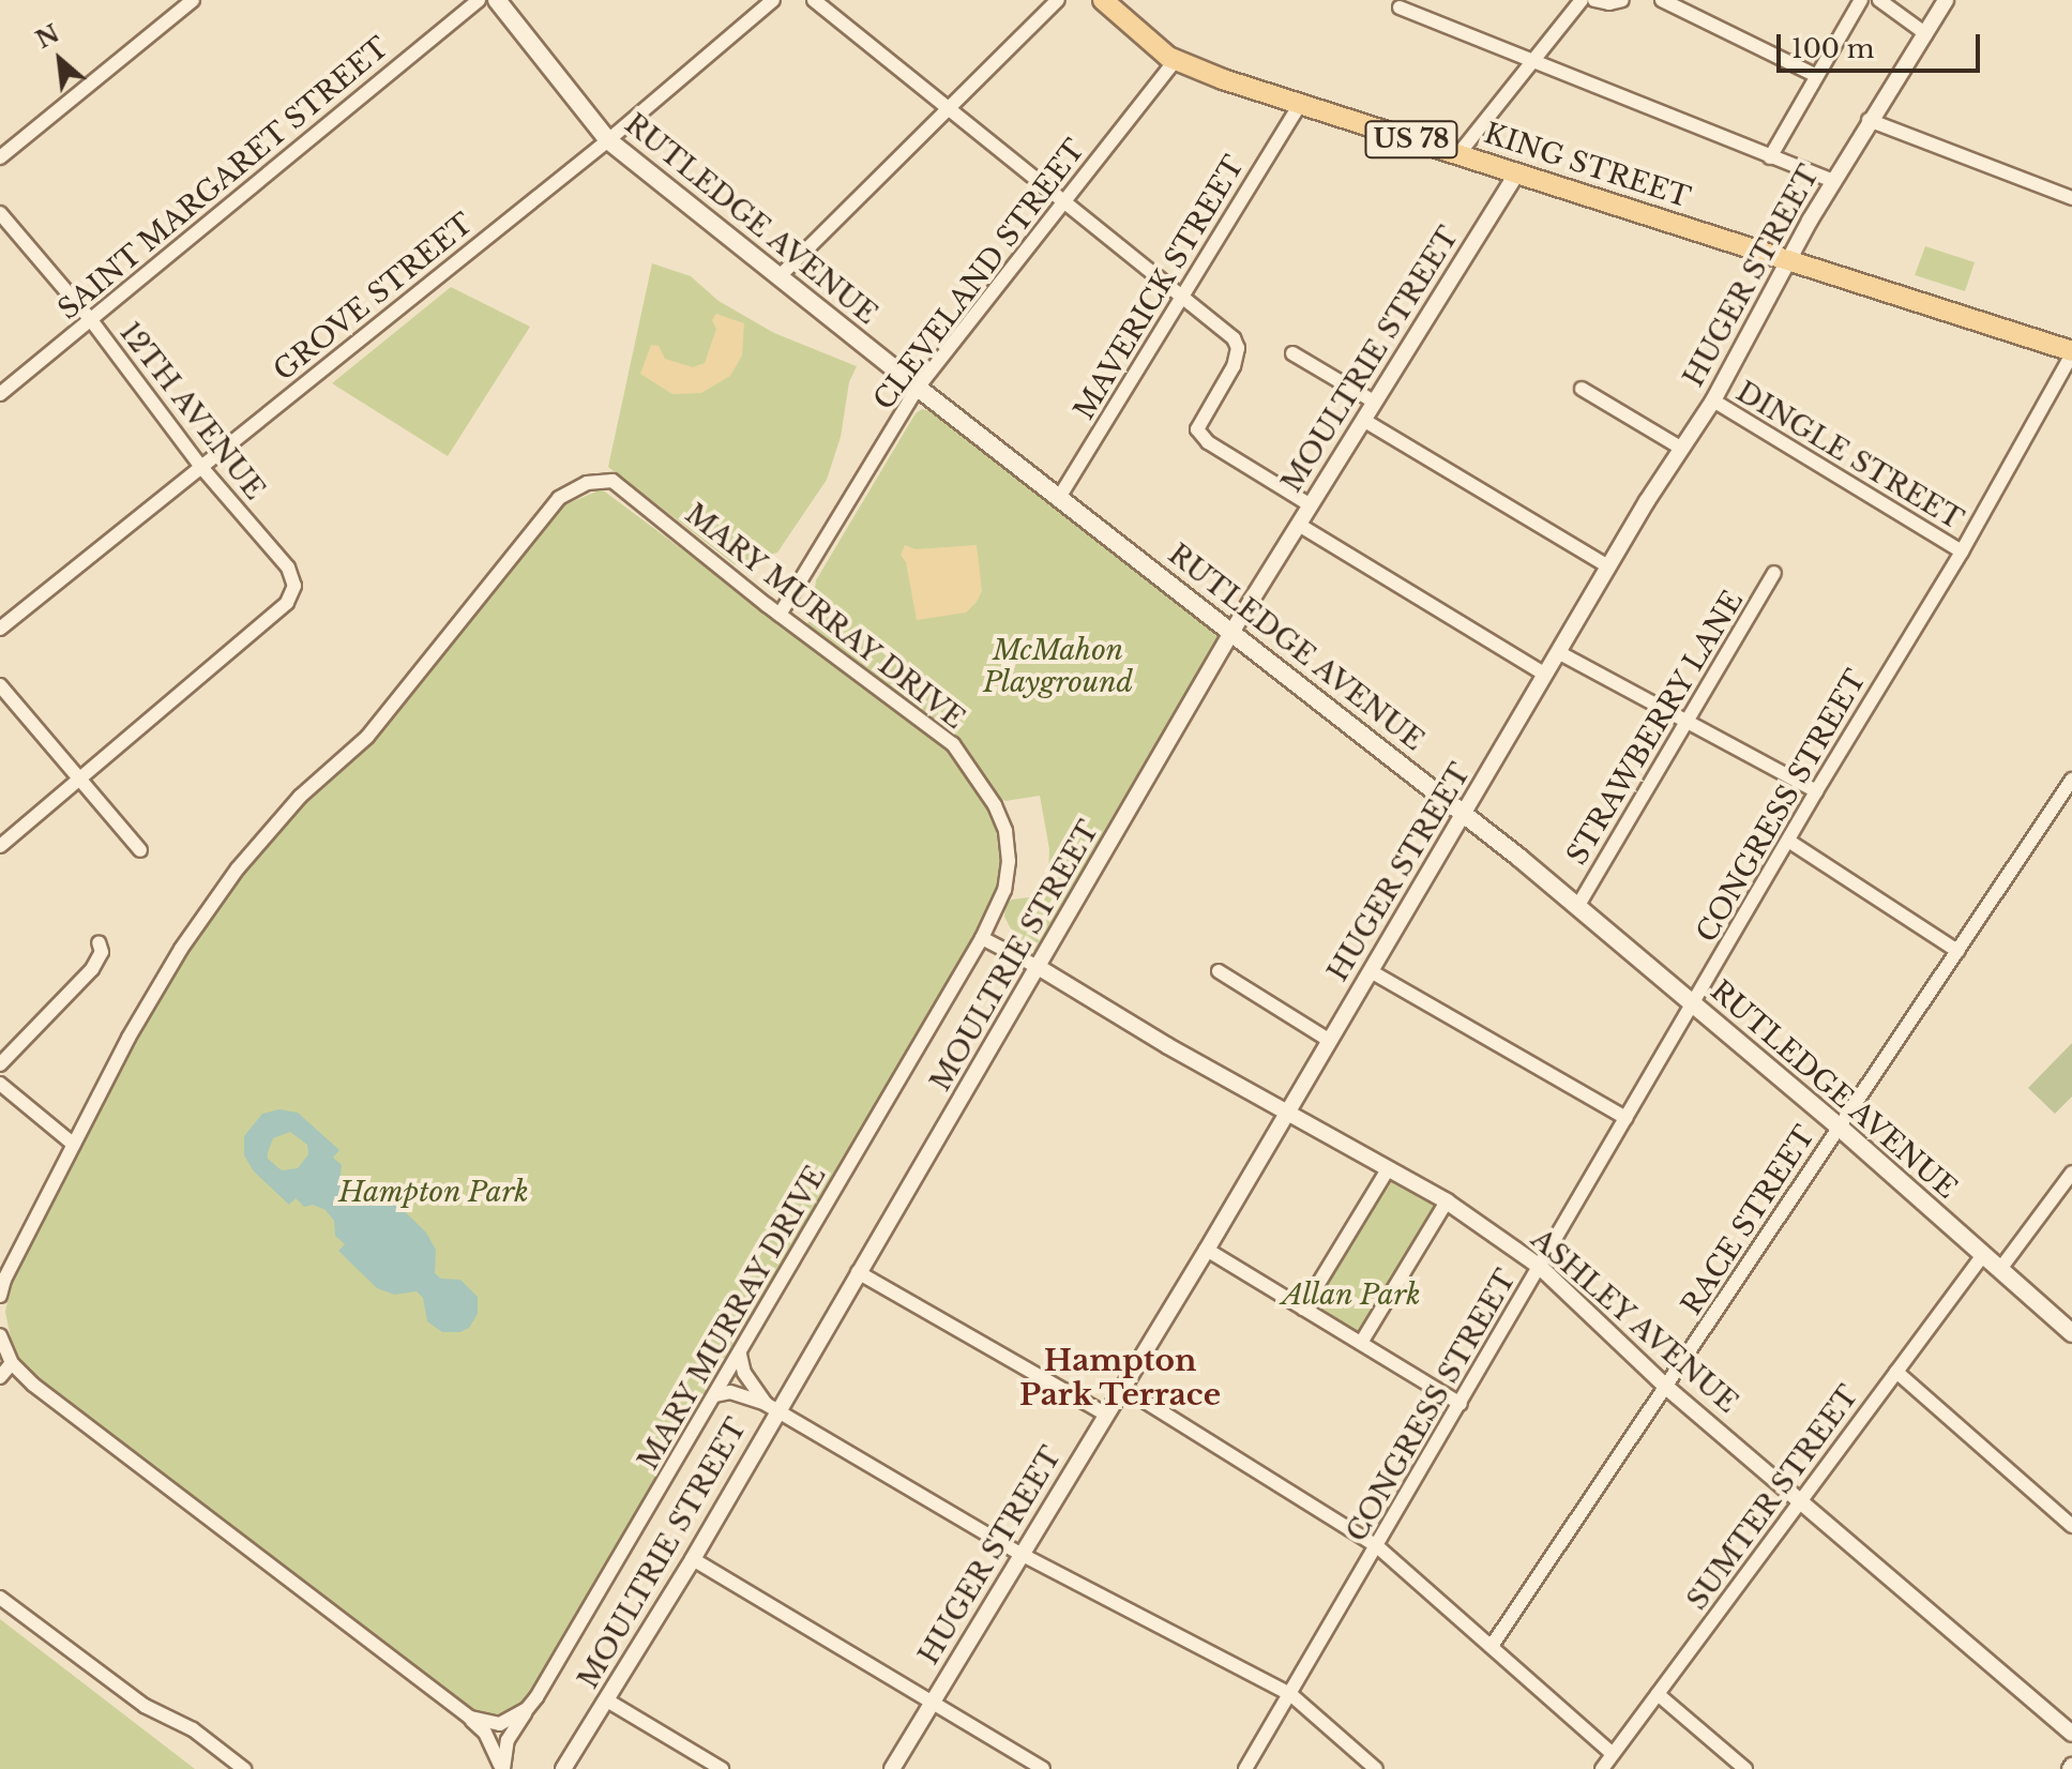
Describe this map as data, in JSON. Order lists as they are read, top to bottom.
{
  "streets": {
    "main road": ["US 78", "KING STREET", "RUTLEDGE AVENUE"],
    "street": [
      "SAINT MARGARET STREET",
      "CLEVELAND STREET",
      "HUGER STREET",
      "MAVERICK STREET",
      "GROVE STREET",
      "MOULTRIE STREET",
      "12TH AVENUE",
      "DINGLE STREET",
      "MARY MURRAY DRIVE",
      "STRAWBERRY LANE",
      "CONGRESS STREET",
      "RACE STREET",
      "ASHLEY AVENUE",
      "SUMTER STREET"
    ]
  },
  "crossings": [
    ["KING STREET", "CLEVELAND STREET"],
    ["KING STREET", "HUGER STREET"],
    ["KING STREET", "MAVERICK STREET"],
    ["KING STREET", "MOULTRIE STREET"],
    ["KING STREET", "CONGRESS STREET"],
    ["SAINT MARGARET STREET", "12TH AVENUE"],
    ["RUTLEDGE AVENUE", "CLEVELAND STREET"],
    ["RUTLEDGE AVENUE", "HUGER STREET"],
    ["RUTLEDGE AVENUE", "MAVERICK STREET"],
    ["RUTLEDGE AVENUE", "GROVE STREET"],
    ["RUTLEDGE AVENUE", "MOULTRIE STREET"],
    ["RUTLEDGE AVENUE", "STRAWBERRY LANE"],
    ["RUTLEDGE AVENUE", "CONGRESS STREET"],
    ["RUTLEDGE AVENUE", "RACE STREET"],
    ["RUTLEDGE AVENUE", "SUMTER STREET"],
    ["CLEVELAND STREET", "MARY MURRAY DRIVE"],
    ["HUGER STREET", "DINGLE STREET"],
    ["HUGER STREET", "ASHLEY AVENUE"],
    ["GROVE STREET", "12TH AVENUE"],
    ["MOULTRIE STREET", "ASHLEY AVENUE"],
    ["DINGLE STREET", "CONGRESS STREET"],
    ["MARY MURRAY DRIVE", "ASHLEY AVENUE"],
    ["CONGRESS STREET", "ASHLEY AVENUE"],
    ["RACE STREET", "ASHLEY AVENUE"],
    ["ASHLEY AVENUE", "SUMTER STREET"]
  ],
  "districts": ["Hampton Park Terrace"],
  "parks": ["McMahon Playground", "Hampton Park", "Allan Park"],
  "scale_bar": "100 m",
  "north": "top left"
}
